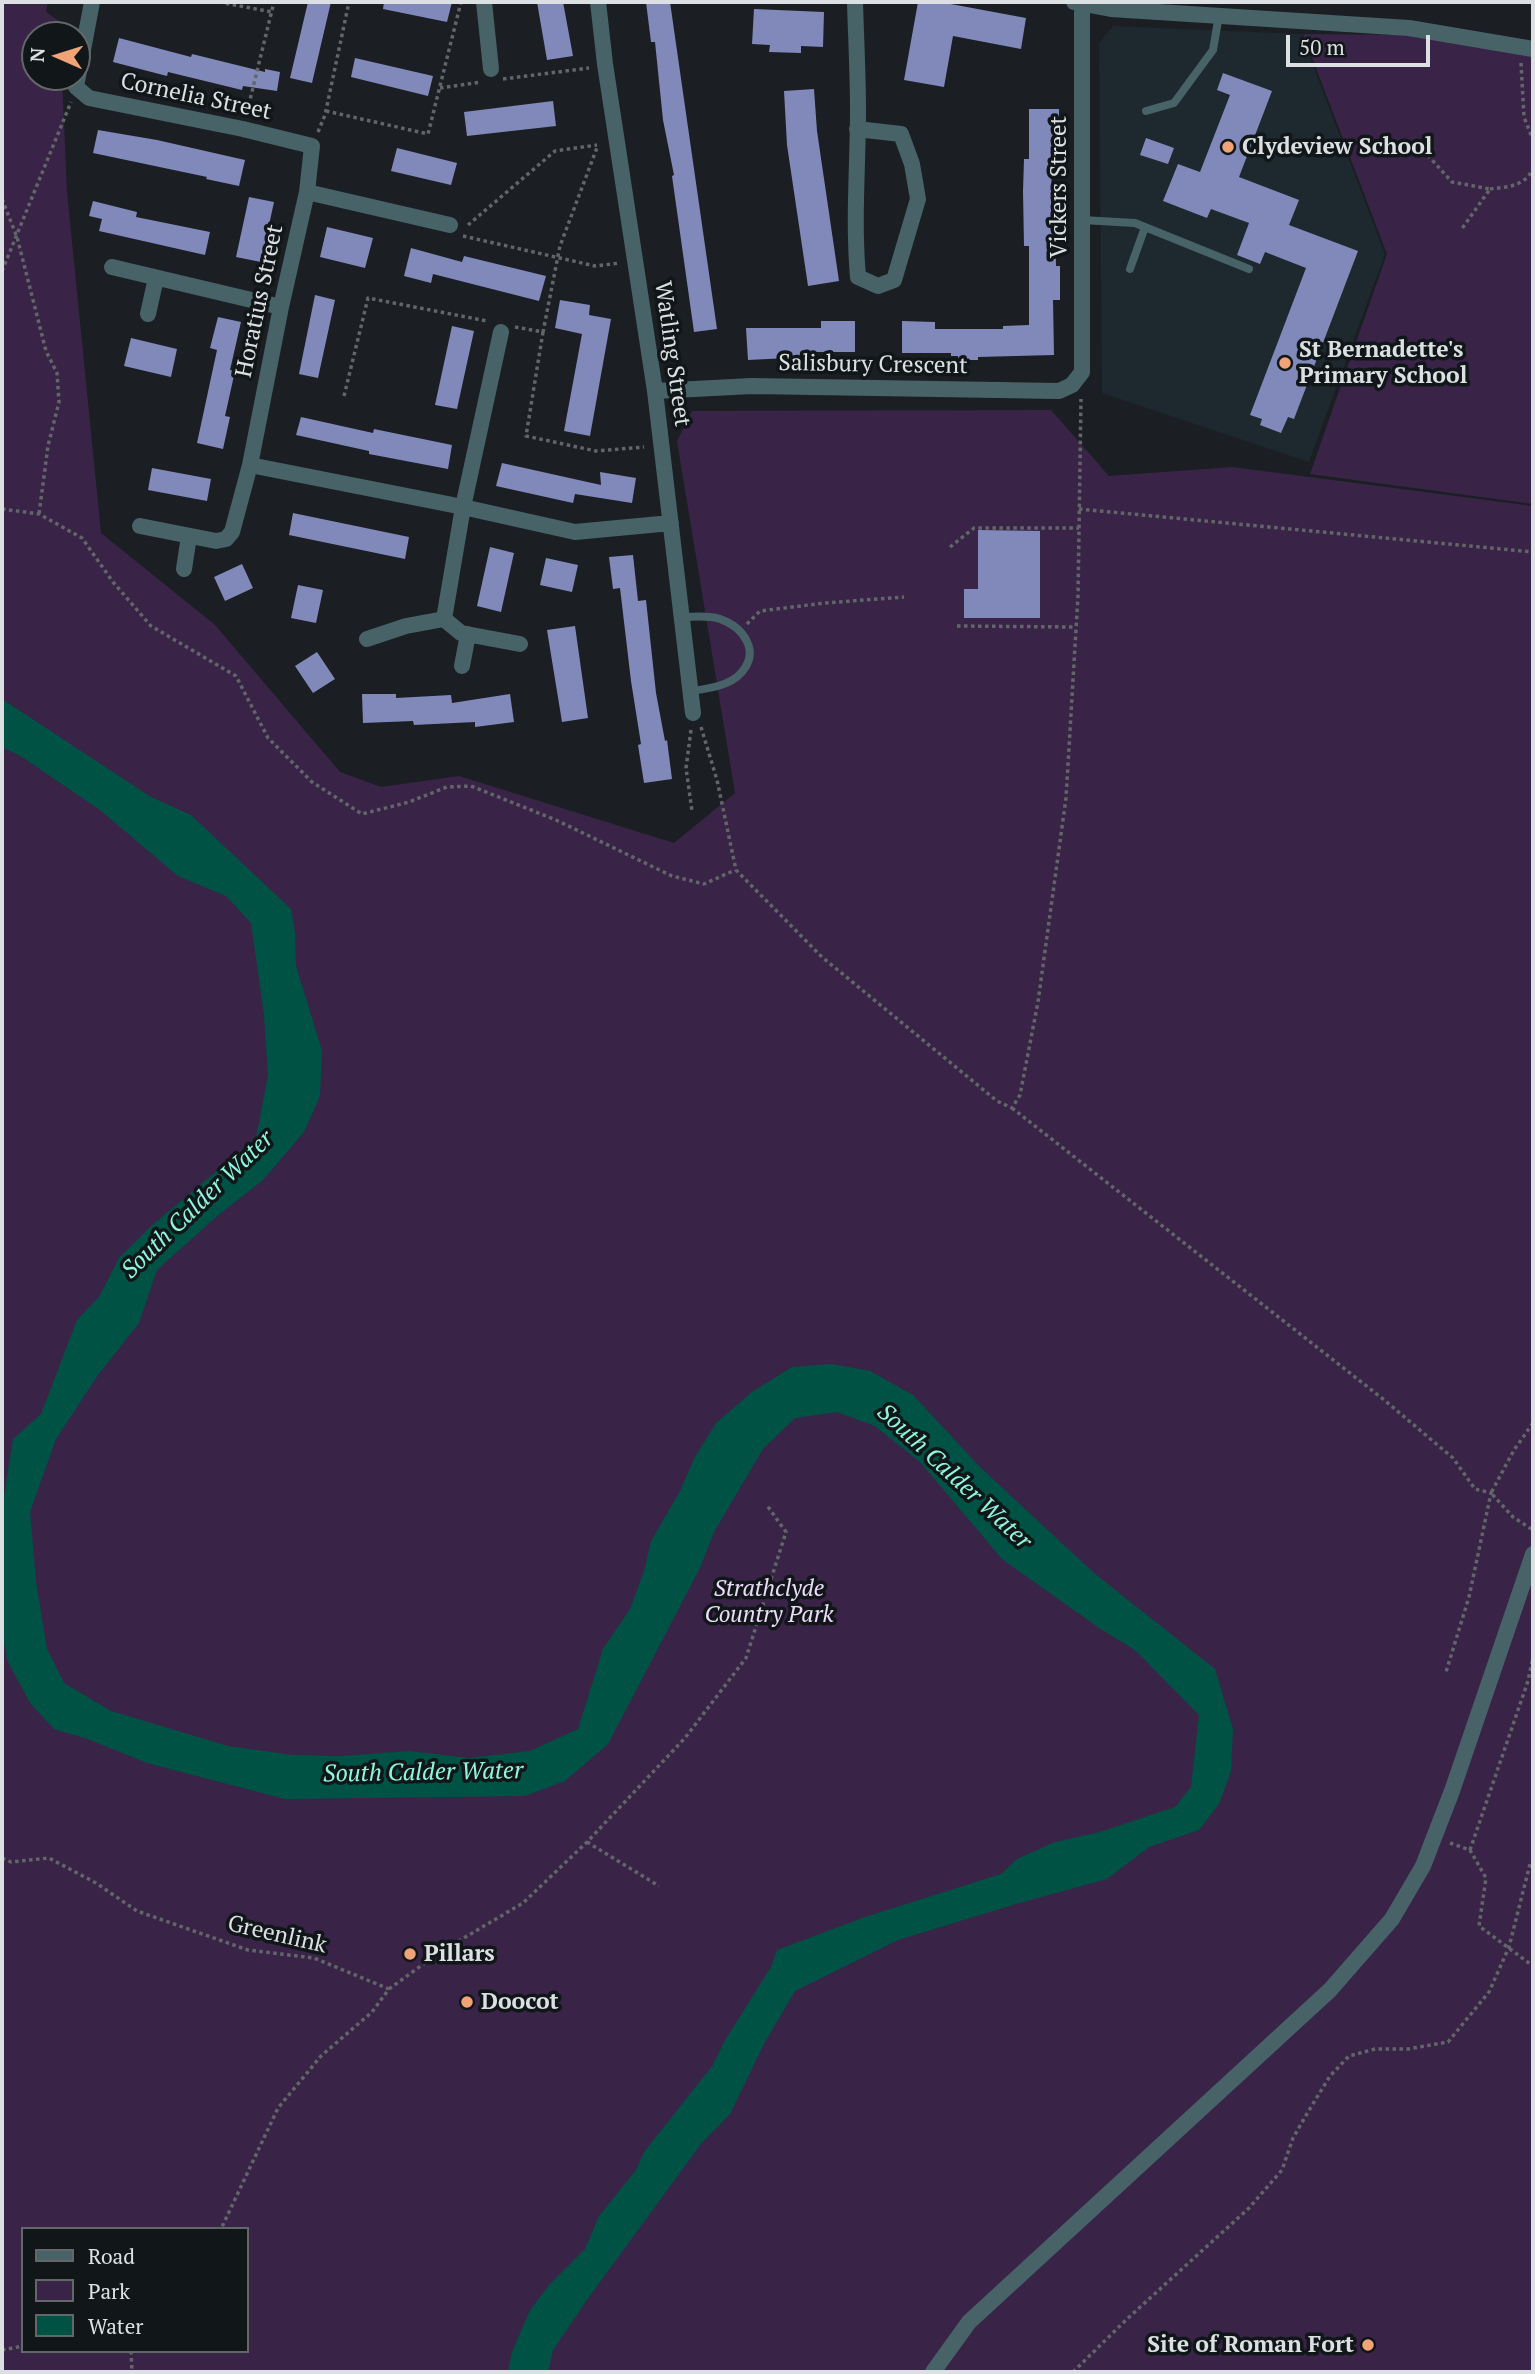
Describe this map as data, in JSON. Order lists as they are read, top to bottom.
{
  "streets": {
    "street": [
      "Cornelia Street",
      "Vickers Street",
      "Horatius Street",
      "Watling Street",
      "Salisbury Crescent"
    ],
    "path": ["Greenlink"]
  },
  "crossings": [
    ["Cornelia Street", "Horatius Street"],
    ["Vickers Street", "Salisbury Crescent"],
    ["Watling Street", "Salisbury Crescent"]
  ],
  "water": ["South Calder Water"],
  "parks": ["Strathclyde Country Park"],
  "places": [
    "Clydeview School",
    "St Bernadette's Primary School",
    "Pillars",
    "Doocot",
    "Site of Roman Fort"
  ],
  "legend": ["Road", "Park", "Water"],
  "scale_bar": "50 m",
  "north": "left"
}
